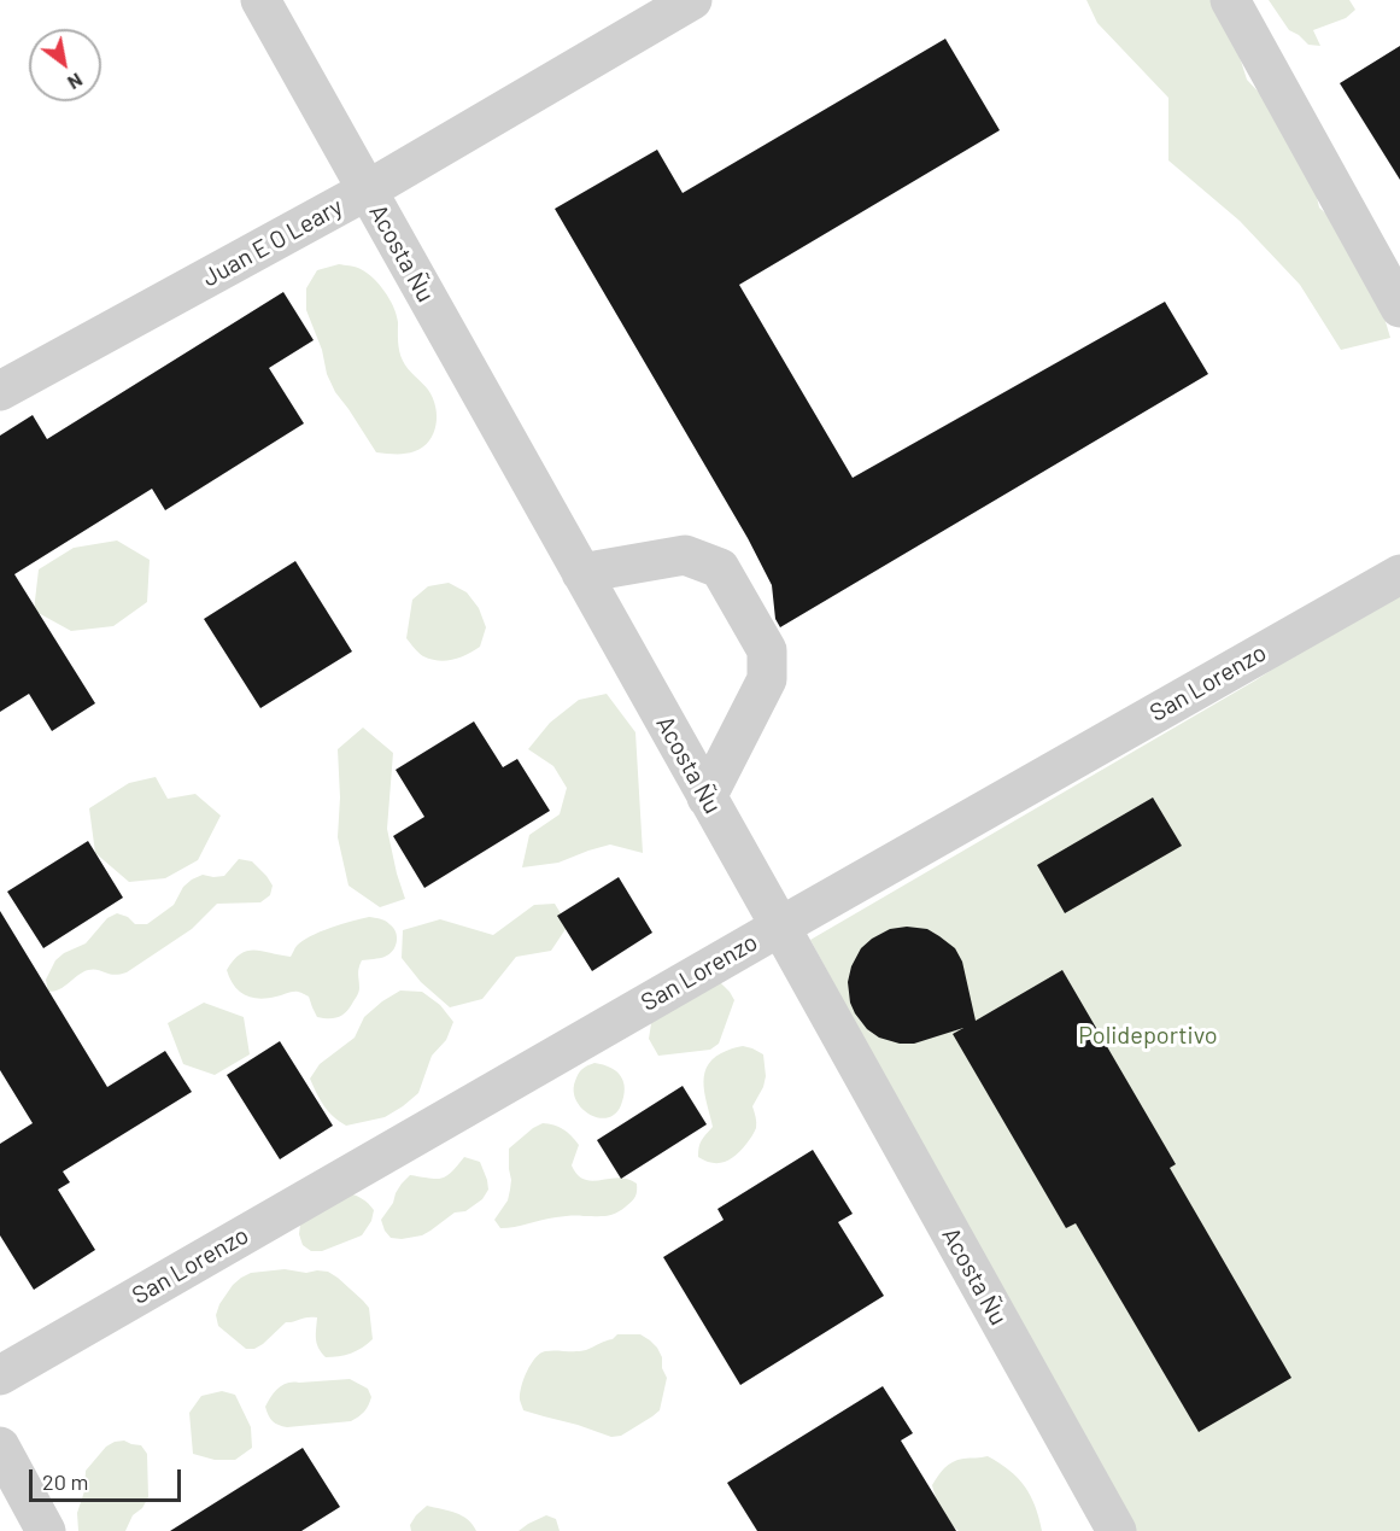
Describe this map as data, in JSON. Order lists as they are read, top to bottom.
{
  "streets": {
    "street": ["Juan E O Leary", "Acosta Ñu", "San Lorenzo"]
  },
  "crossings": [
    ["Juan E O Leary", "Acosta Ñu"],
    ["Acosta Ñu", "San Lorenzo"]
  ],
  "parks": ["Polideportivo"],
  "scale_bar": "20 m",
  "north": "bottom right"
}
